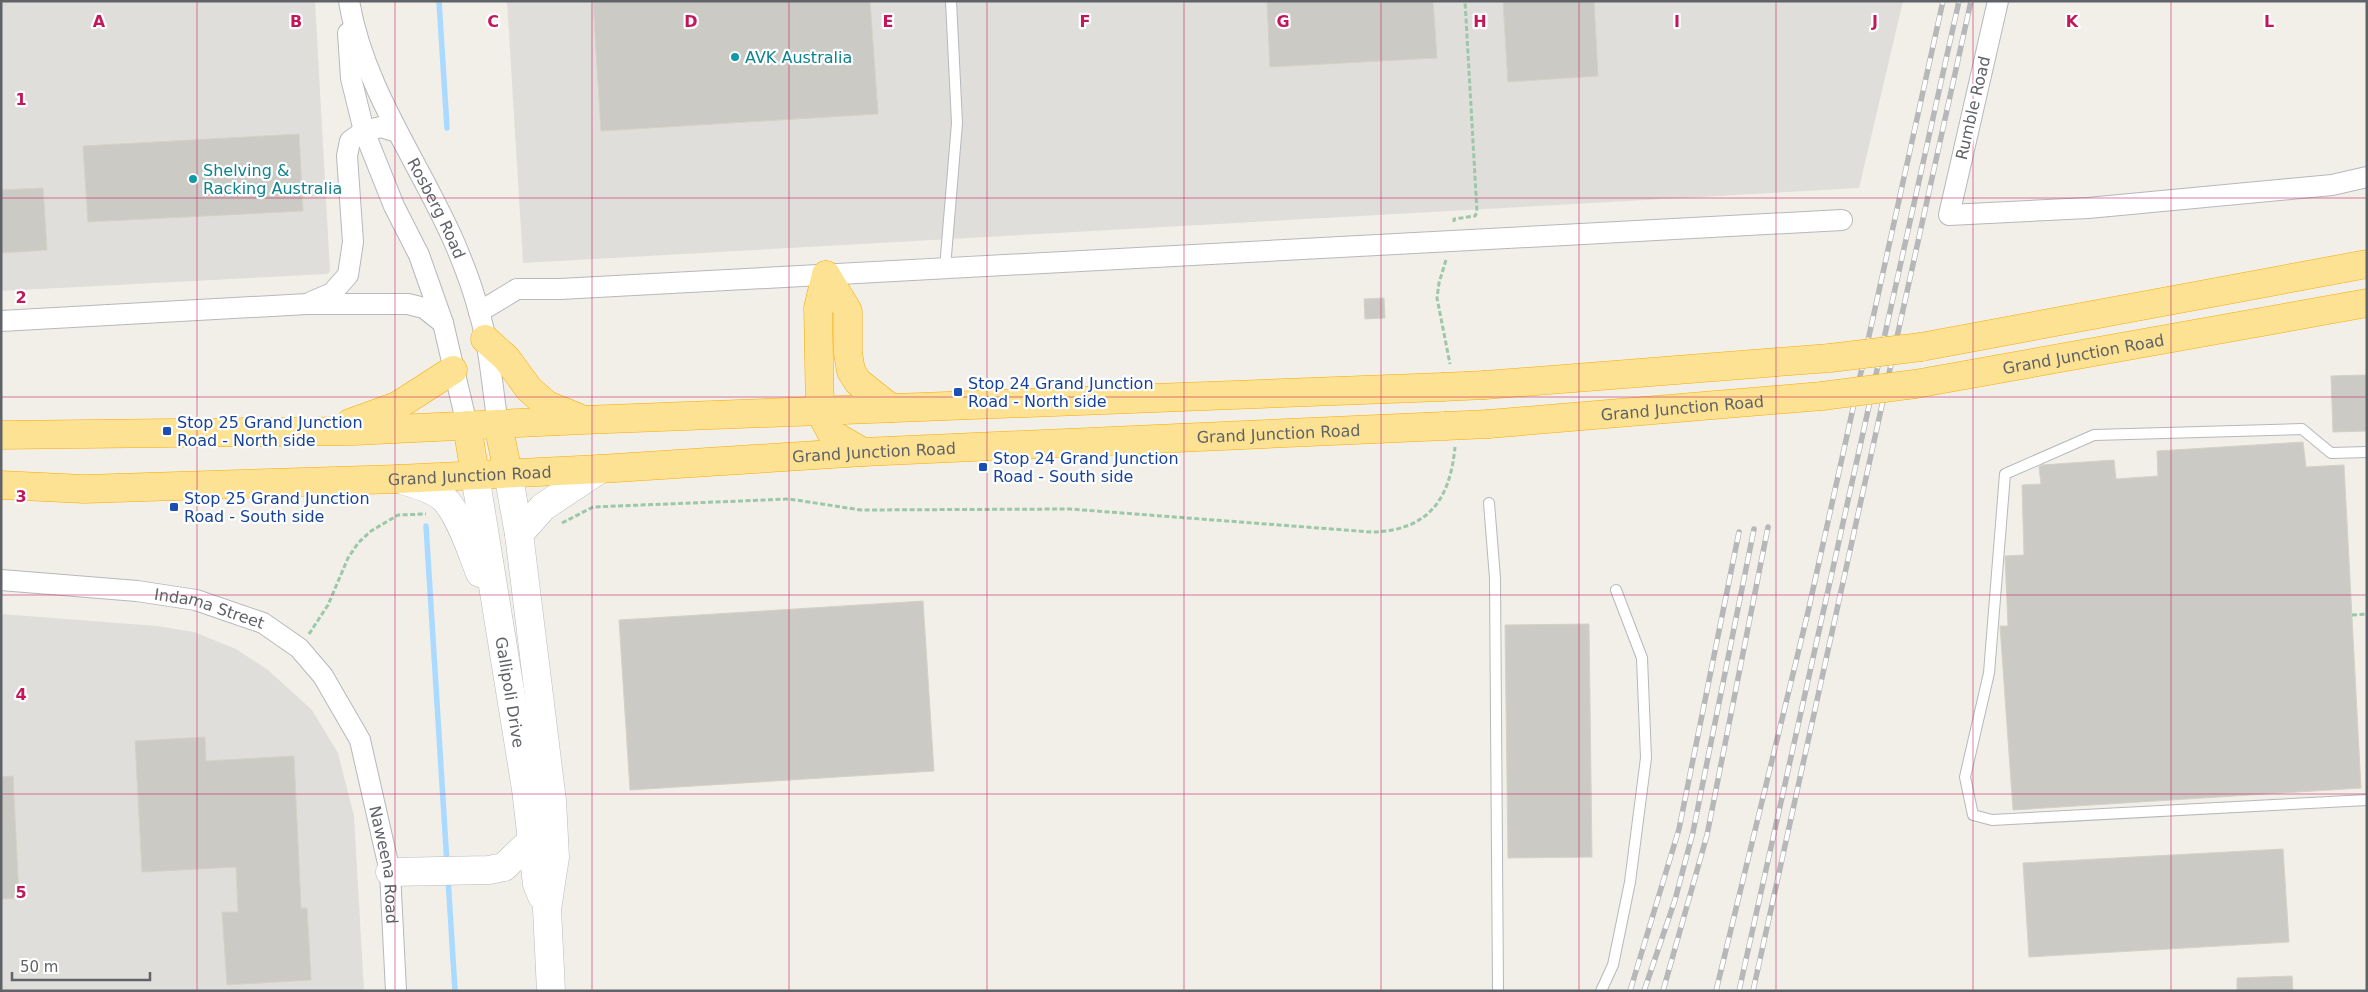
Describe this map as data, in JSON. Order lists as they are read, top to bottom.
{
  "streets": {
    "highway": ["Grand Junction Road"],
    "street": [
      "Rumble Road",
      "Rosberg Road",
      "Indama Street",
      "Gallipoli Drive",
      "Naweena Road"
    ]
  },
  "crossings": [
    ["Grand Junction Road", "Gallipoli Drive"],
    ["Indama Street", "Naweena Road"]
  ],
  "places": {
    "other": ["AVK Australia", "Shelving & Racking Australia"],
    "transit": [
      "Stop 24 Grand Junction Road - North side",
      "Stop 25 Grand Junction Road - North side",
      "Stop 24 Grand Junction Road - South side",
      "Stop 25 Grand Junction Road - South side"
    ]
  },
  "scale_bar": "50 m",
  "grid": {
    "columns": [
      "A",
      "B",
      "C",
      "D",
      "E",
      "F",
      "G",
      "H",
      "I",
      "J",
      "K",
      "L"
    ],
    "rows": [
      "1",
      "2",
      "3",
      "4",
      "5"
    ]
  }
}
